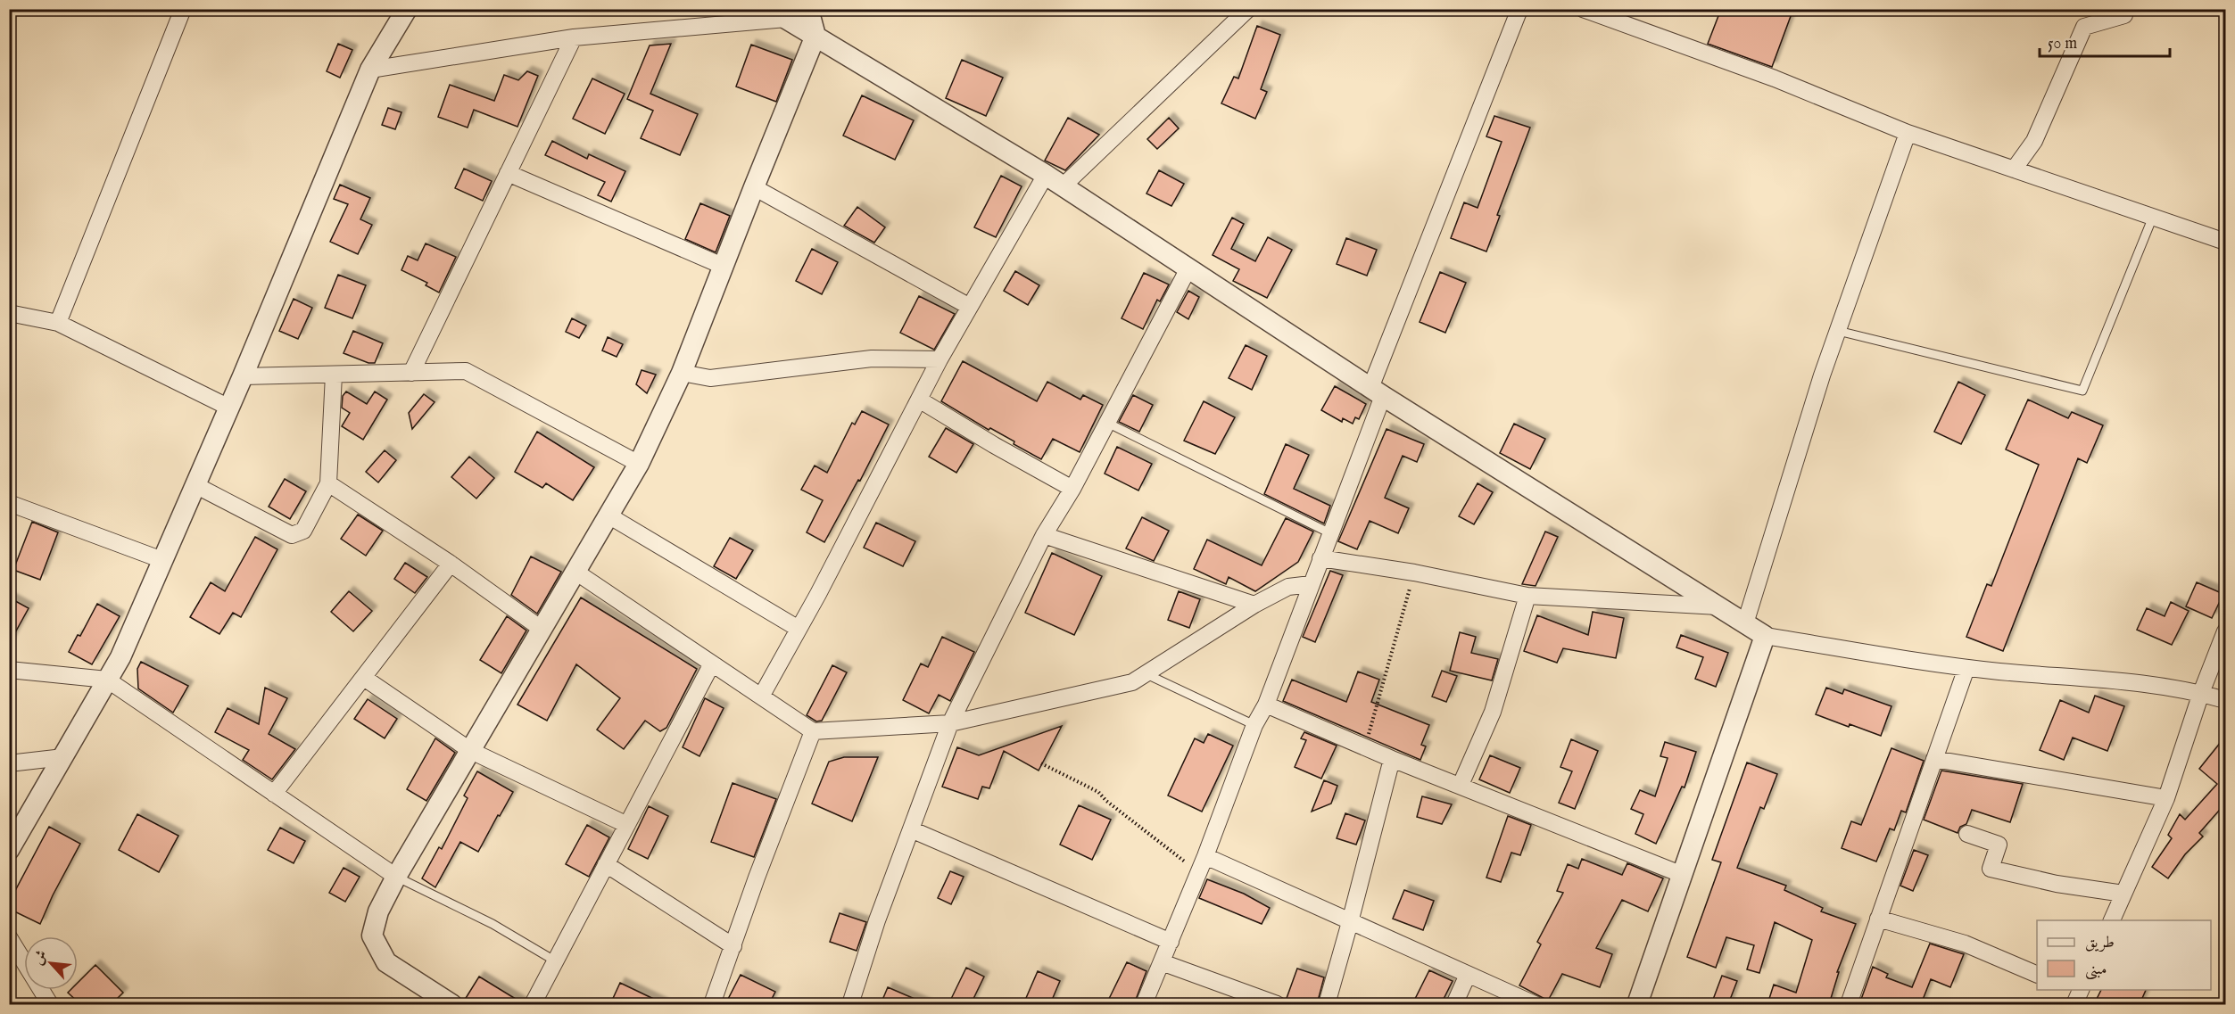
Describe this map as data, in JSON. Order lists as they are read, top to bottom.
{
  "legend": ["طريق", "مبنى"],
  "scale_bar": "50 m",
  "north": "top left"
}
